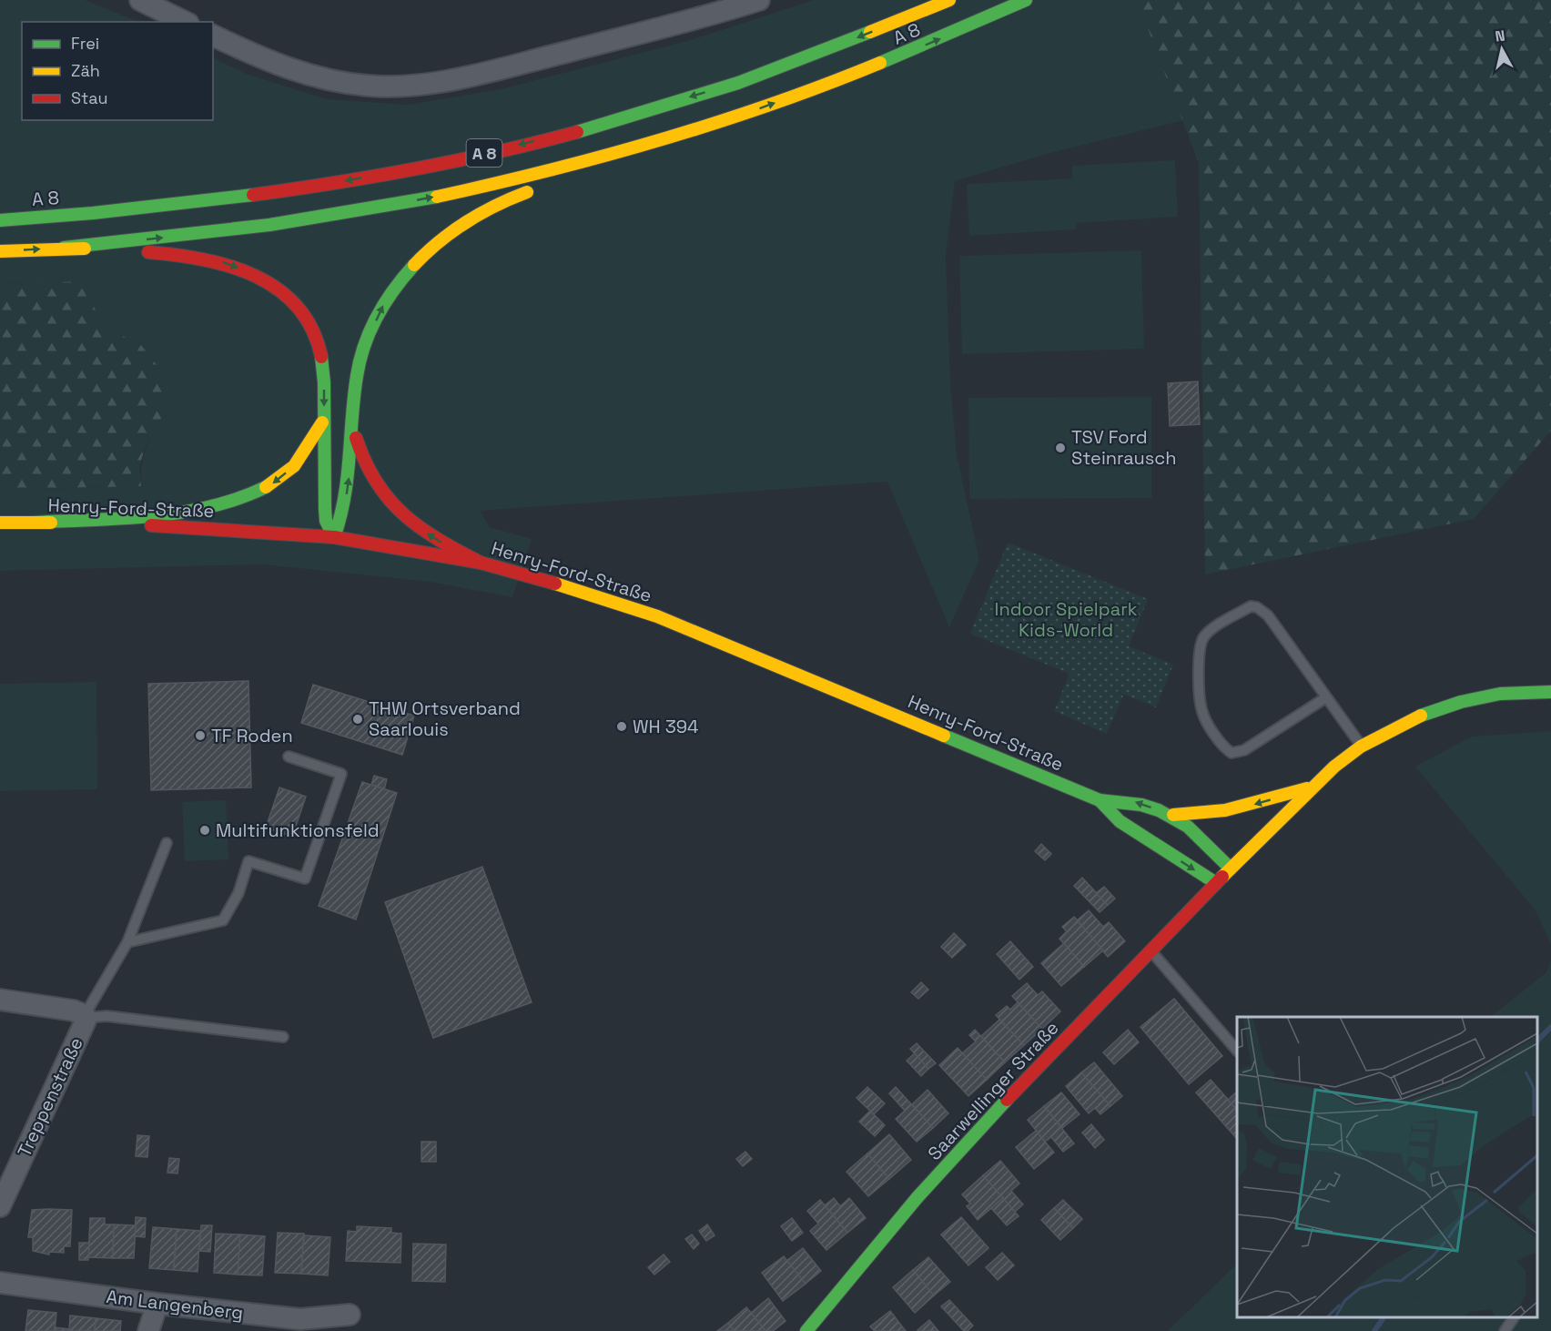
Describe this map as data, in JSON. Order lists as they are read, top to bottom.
{
  "streets": {
    "main road": ["A 8", "Henry-Ford-Straße", "Saarwellinger Straße"],
    "street": ["Treppenstraße", "Am Langenberg"]
  },
  "crossings": [
    ["Henry-Ford-Straße", "Saarwellinger Straße"]
  ],
  "parks": ["Indoor Spielpark Kids-World"],
  "places": [
    "TSV Ford Steinrausch",
    "THW Ortsverband Saarlouis",
    "WH 394",
    "TF Roden",
    "Multifunktionsfeld"
  ],
  "legend": ["Frei", "Zäh", "Stau"],
  "north": "top"
}
